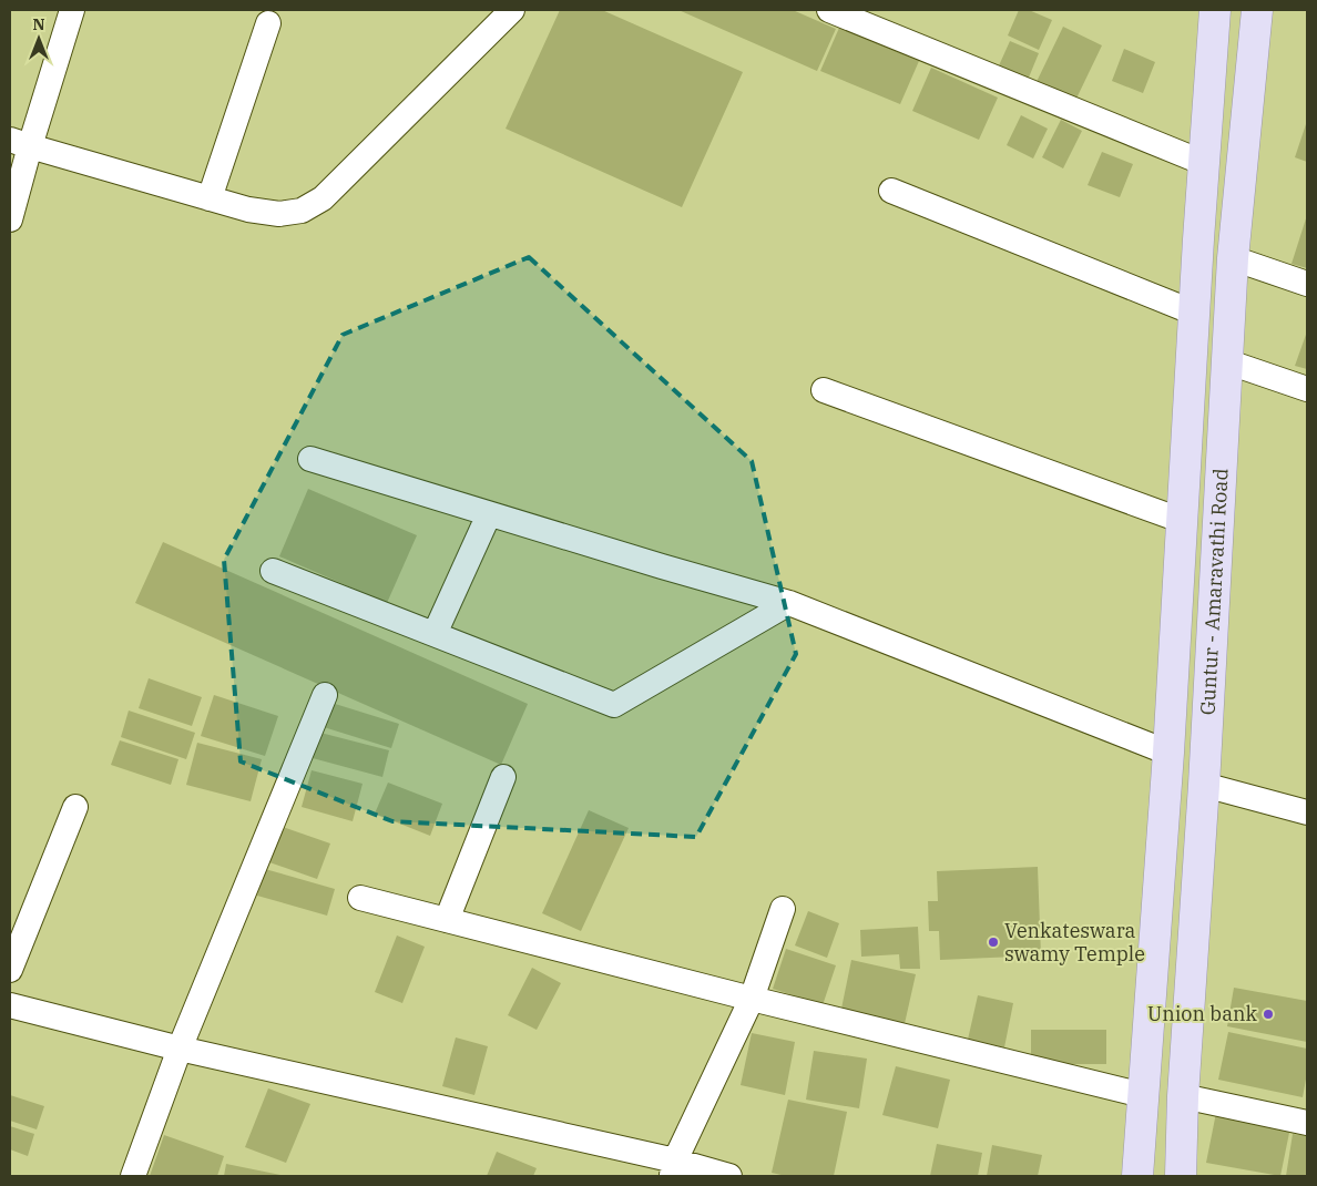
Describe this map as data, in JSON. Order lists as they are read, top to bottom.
{
  "streets": {
    "main road": ["Guntur - Amaravathi Road"]
  },
  "places": ["Venkateswara swamy Temple", "Union bank"],
  "north": "top"
}
